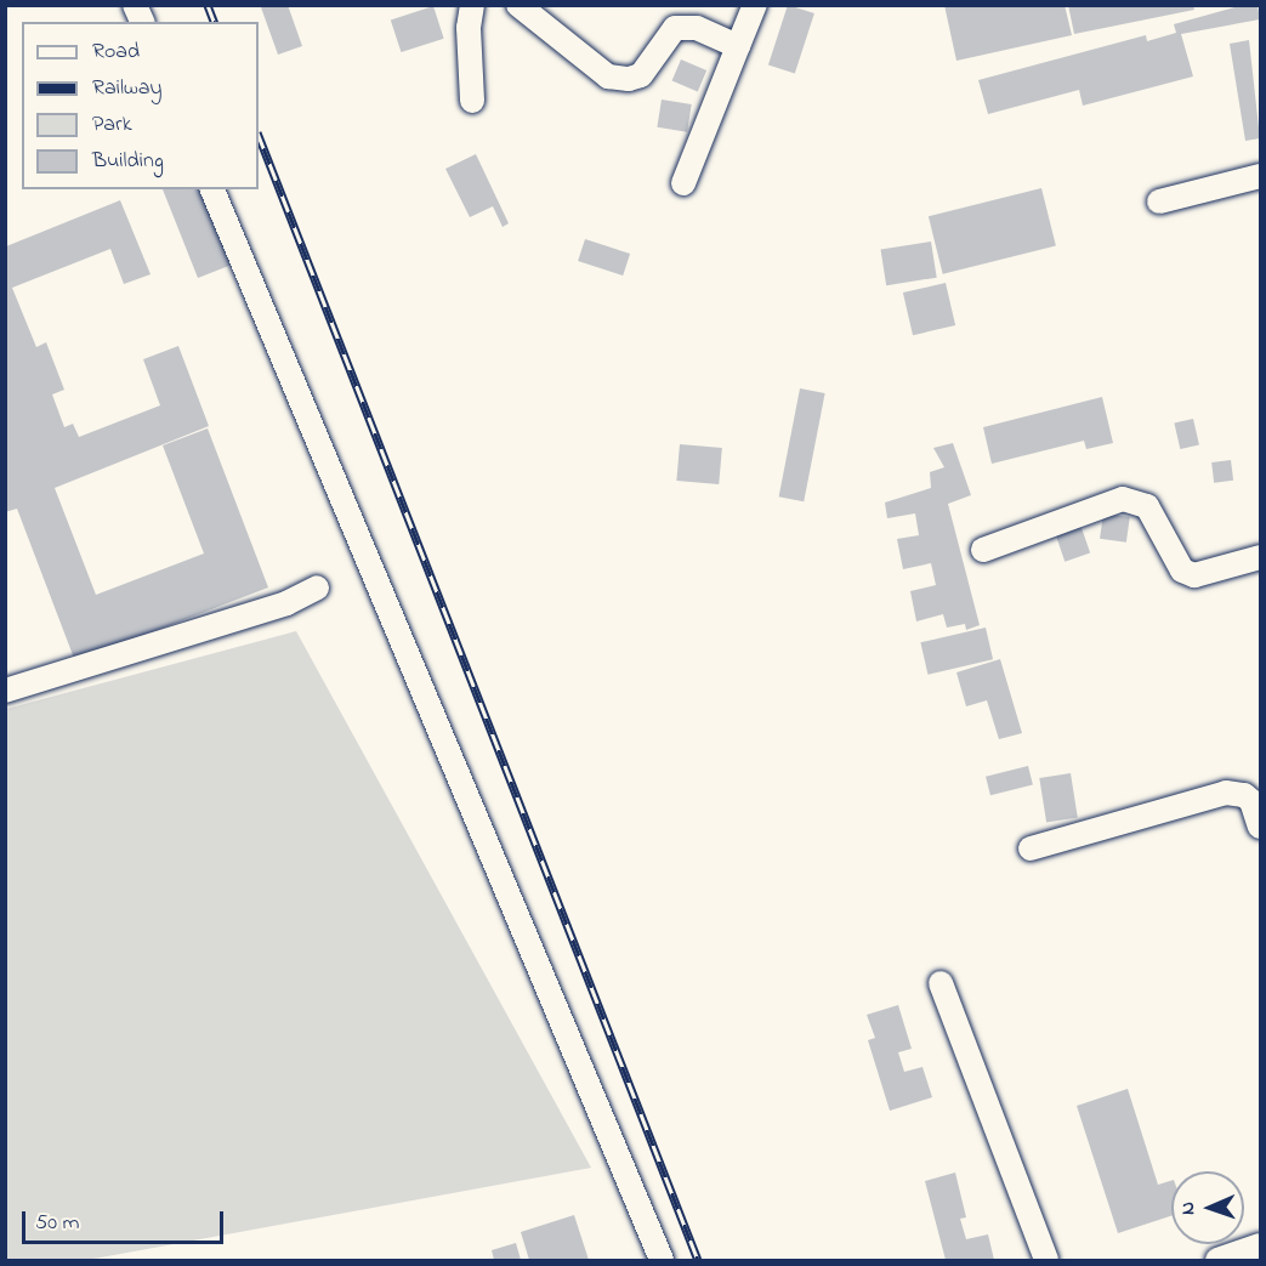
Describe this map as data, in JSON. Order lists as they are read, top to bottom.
{
  "legend": [
    "Road",
    "Railway",
    "Park",
    "Building"
  ],
  "scale_bar": "50 m",
  "north": "left"
}
